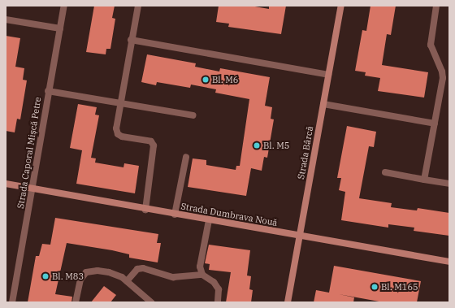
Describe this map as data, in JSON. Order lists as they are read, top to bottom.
{
  "streets": {
    "street": ["Strada Caporal Mișcă Petre", "Strada Bârcă", "Strada Dumbrava Nouă"]
  },
  "crossings": [
    ["Strada Caporal Mișcă Petre", "Strada Dumbrava Nouă"],
    ["Strada Bârcă", "Strada Dumbrava Nouă"]
  ],
  "places": [
    "Bl. M6",
    "Bl. M5",
    "Bl. M83",
    "Bl. M165"
  ]
}
